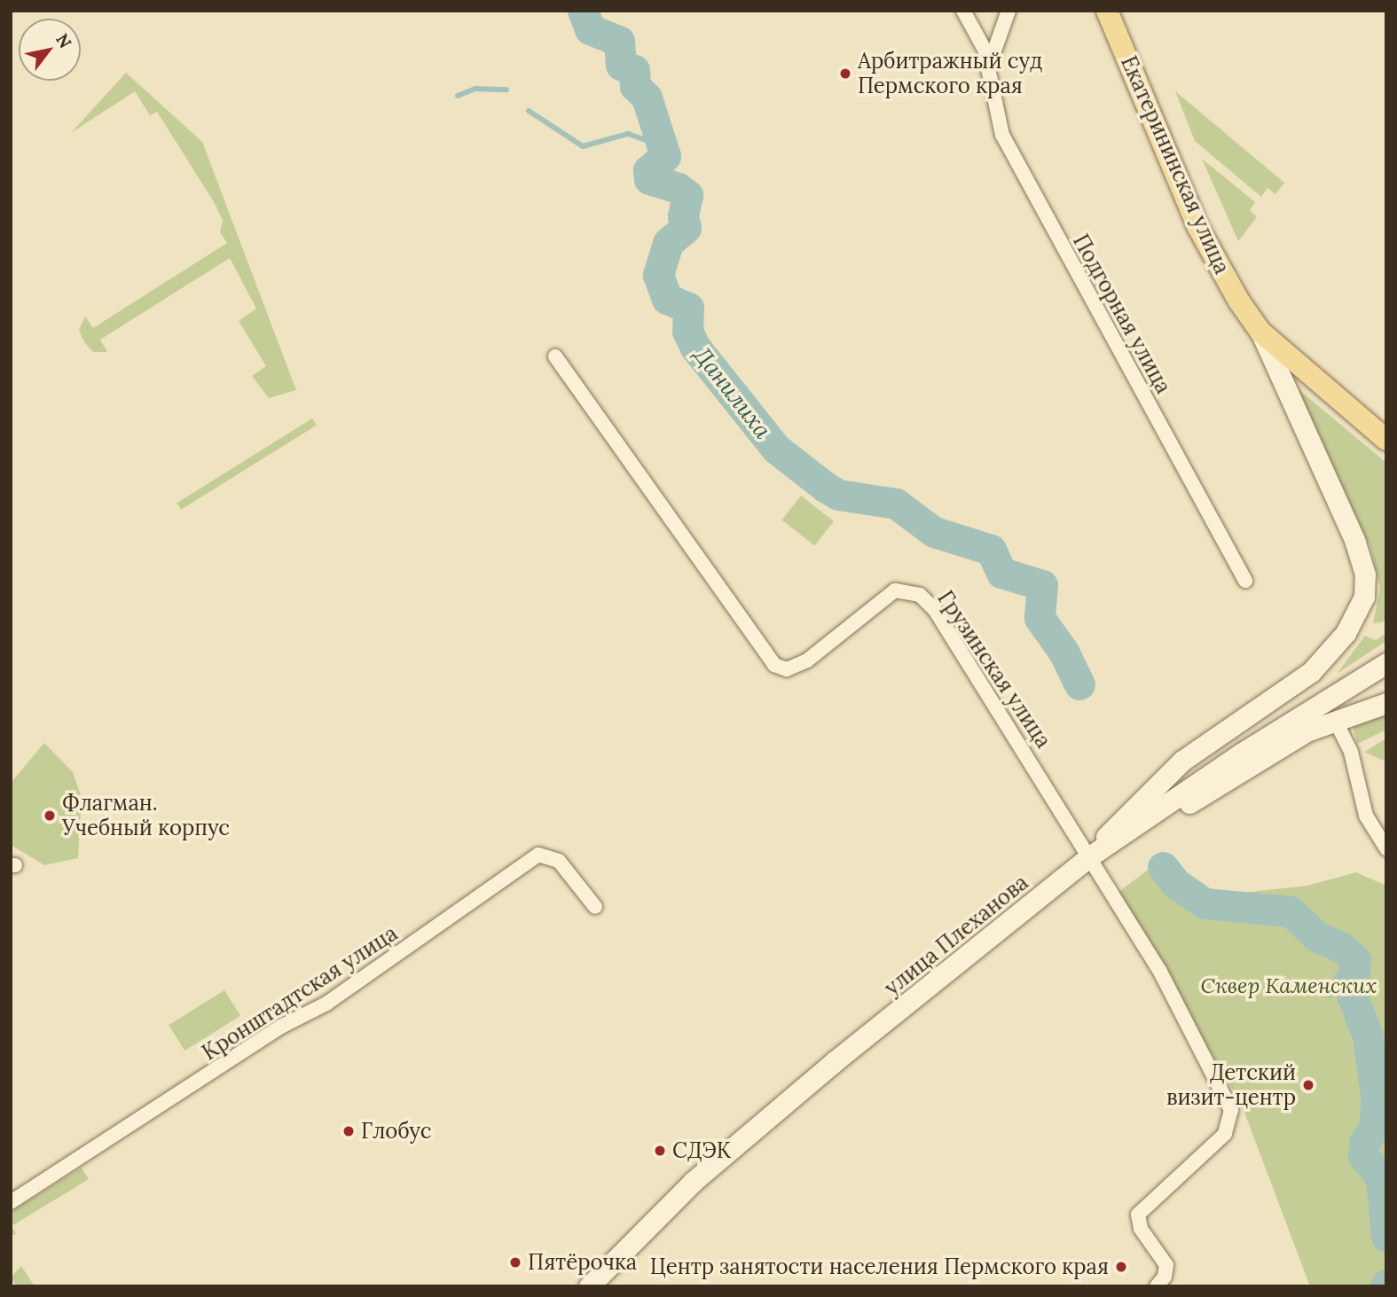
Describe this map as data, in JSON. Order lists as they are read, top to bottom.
{
  "streets": {
    "main road": ["Екатерининская улица", "улица Плеханова"],
    "street": ["Подгорная улица", "Грузинская улица", "Кронштадтская улица"]
  },
  "crossings": [
    ["Грузинская улица", "улица Плеханова"]
  ],
  "water": ["Данилиха"],
  "parks": ["Сквер Каменских"],
  "places": [
    "Арбитражный суд Пермского края",
    "Флагман. Учебный корпус",
    "Детский визит-центр",
    "Глобус",
    "СДЭК",
    "Пятёрочка",
    "Центр занятости населения Пермского края"
  ],
  "north": "top right"
}
